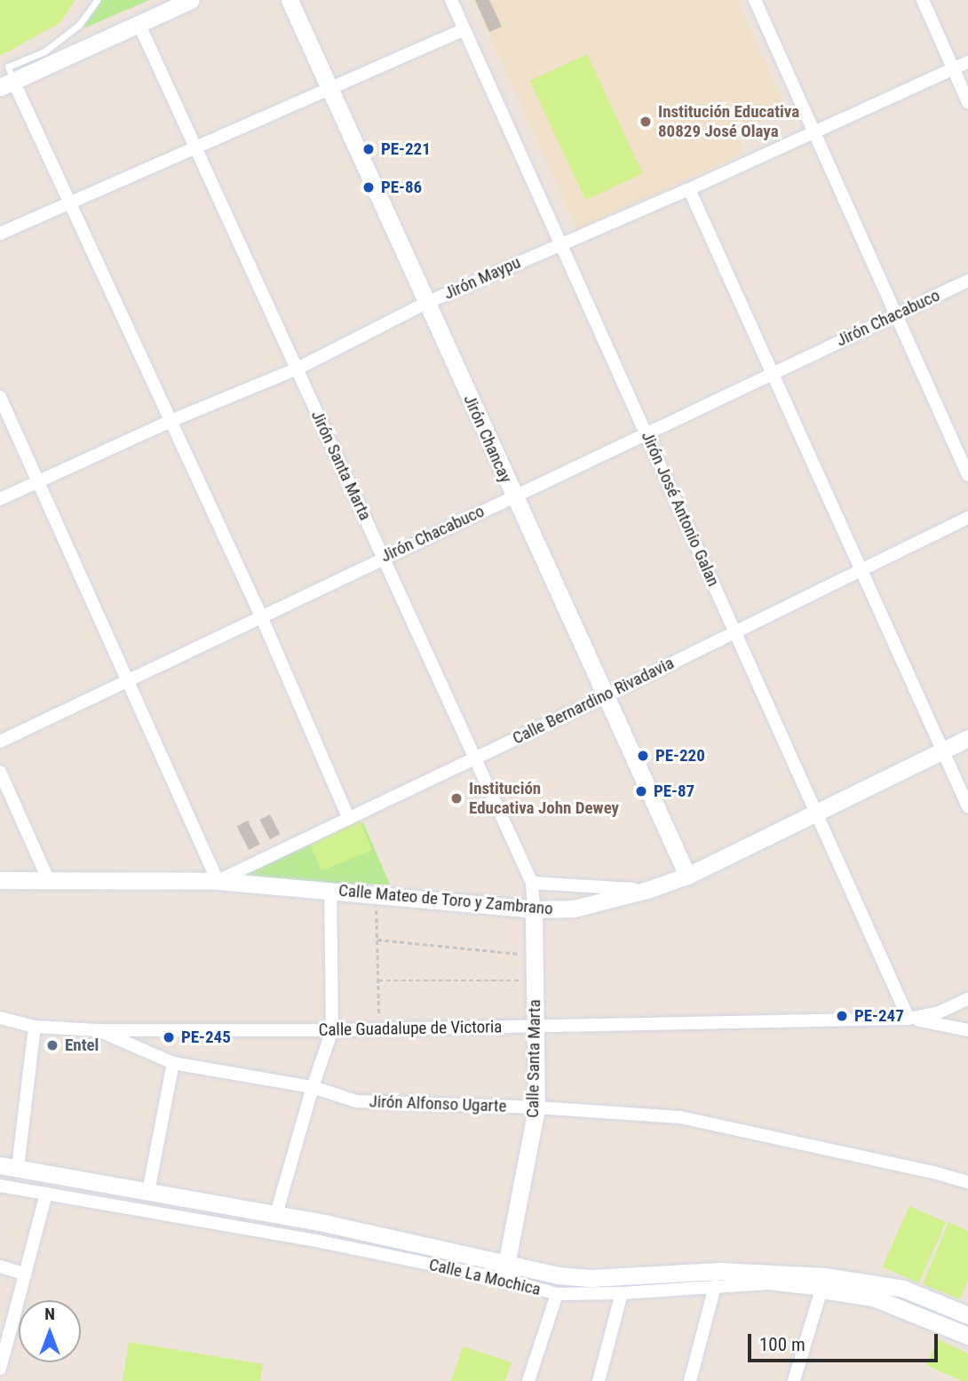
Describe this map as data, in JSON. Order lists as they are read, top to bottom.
{
  "streets": {
    "street": [
      "Jirón Maypu",
      "Jirón Chacabuco",
      "Jirón Chancay",
      "Jirón Santa Marta",
      "Jirón José Antonio Galan",
      "Calle Bernardino Rivadavia",
      "Calle Mateo de Toro y Zambrano",
      "Calle Guadalupe de Victoria",
      "Calle Santa Marta",
      "Jirón Alfonso Ugarte",
      "Calle La Mochica"
    ]
  },
  "crossings": [
    ["Jirón Maypu", "Jirón Chancay"],
    ["Jirón Maypu", "Jirón Santa Marta"],
    ["Jirón Maypu", "Jirón José Antonio Galan"],
    ["Jirón Chacabuco", "Jirón Chancay"],
    ["Jirón Chacabuco", "Jirón Santa Marta"],
    ["Jirón Chacabuco", "Jirón José Antonio Galan"],
    ["Jirón Chancay", "Calle Bernardino Rivadavia"],
    ["Jirón Chancay", "Calle Mateo de Toro y Zambrano"],
    ["Jirón Santa Marta", "Calle Bernardino Rivadavia"],
    ["Jirón Santa Marta", "Calle Mateo de Toro y Zambrano"],
    ["Jirón Santa Marta", "Calle Santa Marta"],
    ["Jirón José Antonio Galan", "Calle Bernardino Rivadavia"],
    ["Jirón José Antonio Galan", "Calle Mateo de Toro y Zambrano"],
    ["Jirón José Antonio Galan", "Calle Guadalupe de Victoria"],
    ["Calle Bernardino Rivadavia", "Calle Mateo de Toro y Zambrano"],
    ["Calle Mateo de Toro y Zambrano", "Calle Santa Marta"],
    ["Calle Guadalupe de Victoria", "Calle Santa Marta"],
    ["Calle Guadalupe de Victoria", "Jirón Alfonso Ugarte"],
    ["Calle Santa Marta", "Jirón Alfonso Ugarte"],
    ["Calle Santa Marta", "Calle La Mochica"]
  ],
  "places": [
    "Institución Educativa 80829 José Olaya",
    "PE-221",
    "PE-86",
    "PE-220",
    "PE-87",
    "Institución Educativa John Dewey",
    "PE-247",
    "PE-245",
    "Entel"
  ],
  "scale_bar": "100 m",
  "north": "top"
}
